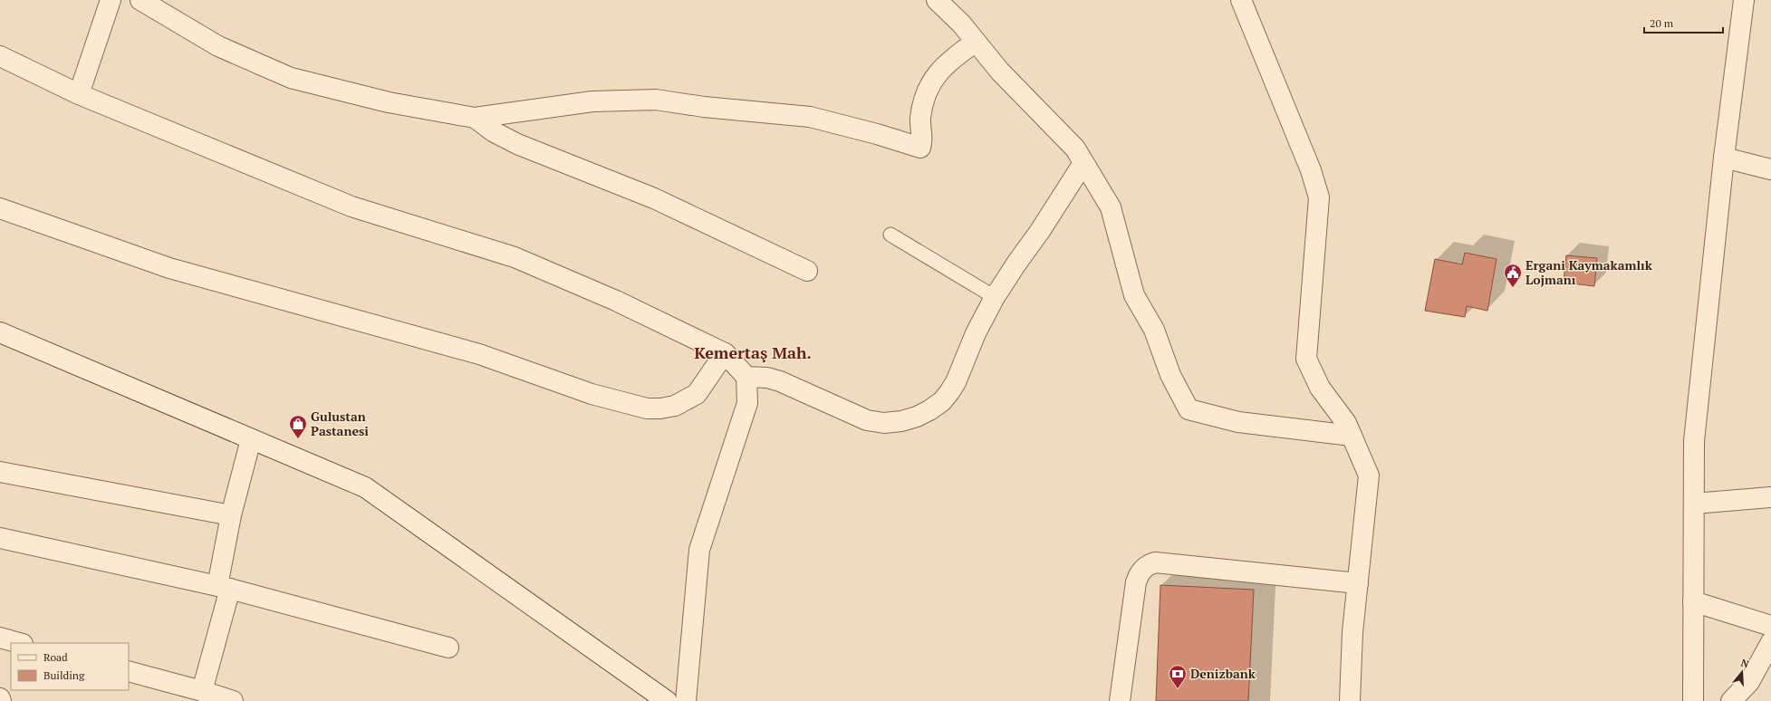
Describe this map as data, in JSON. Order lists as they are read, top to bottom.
{
  "districts": ["Kemertaş Mah."],
  "places": {
    "public building": ["Ergani Kaymakamlık Lojmanı"],
    "shop": ["Gulustan Pastanesi"],
    "bank": ["Denizbank"]
  },
  "legend": ["Road", "Building"],
  "scale_bar": "20 m",
  "north": "top"
}
